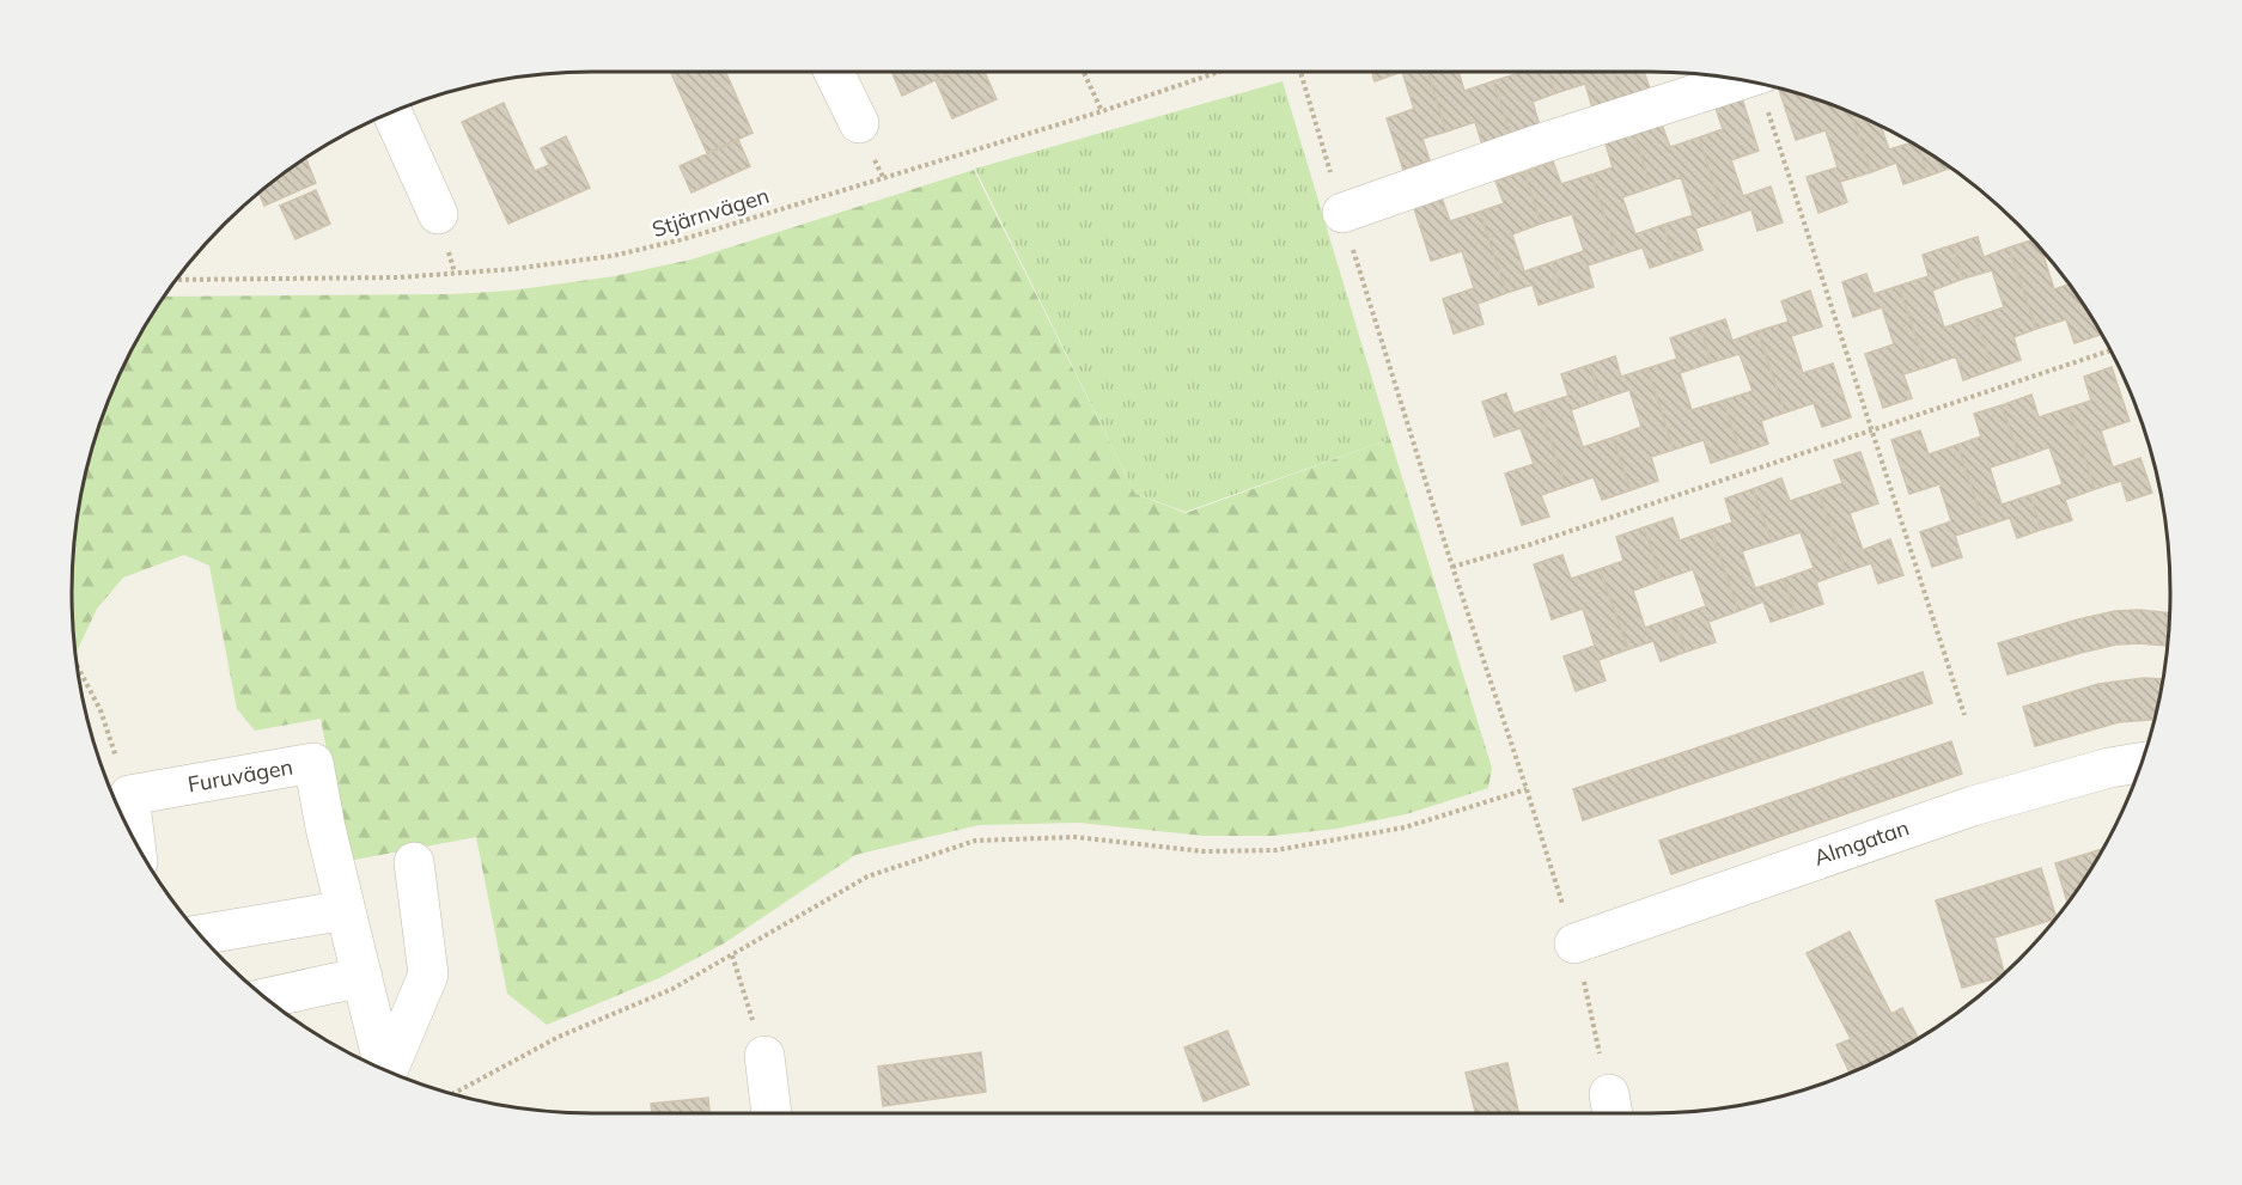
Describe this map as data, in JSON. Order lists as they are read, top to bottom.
{
  "streets": {
    "street": ["Furuvägen", "Almgatan"],
    "path": ["Stjärnvägen"]
  }
}
